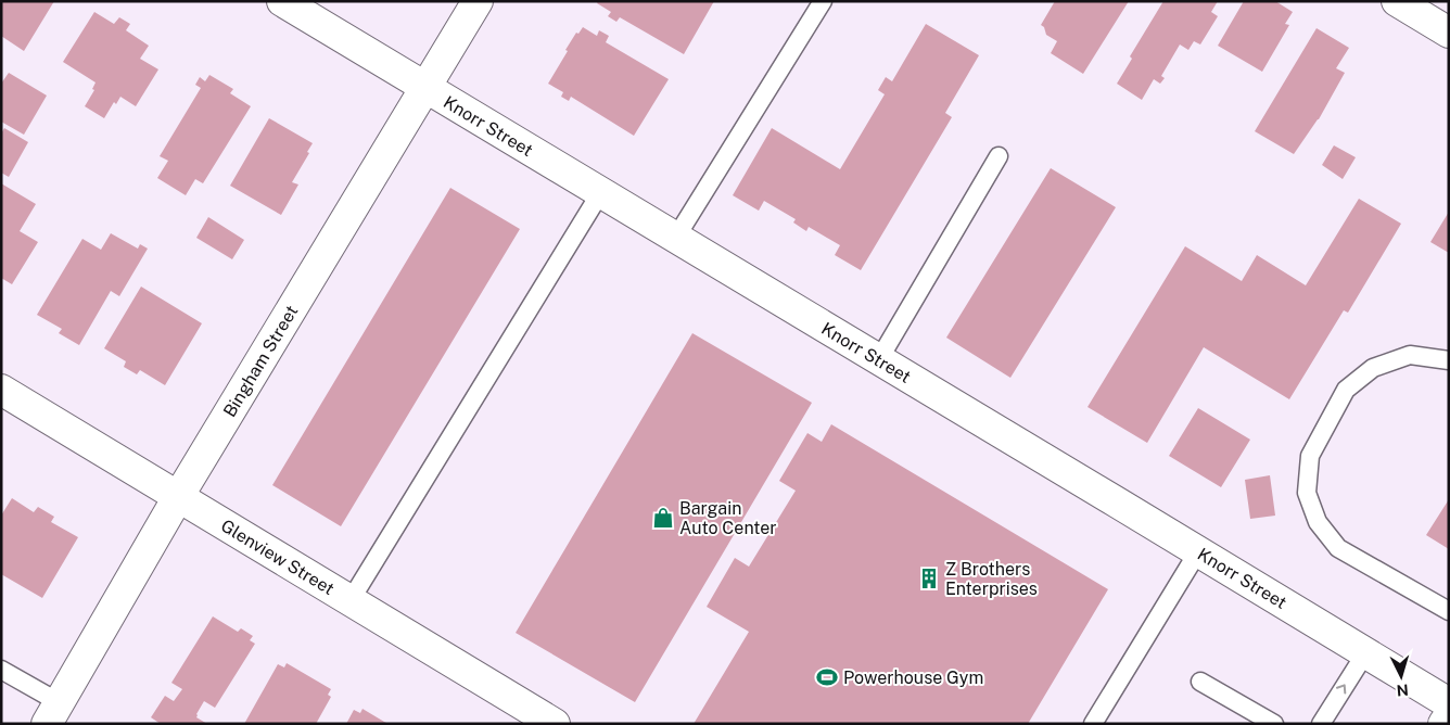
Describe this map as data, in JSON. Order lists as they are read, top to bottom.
{
  "streets": {
    "street": ["Knorr Street", "Bingham Street", "Glenview Street"]
  },
  "crossings": [
    ["Knorr Street", "Bingham Street"],
    ["Bingham Street", "Glenview Street"]
  ],
  "places": {
    "shop": ["Bargain Auto Center"],
    "building": ["Z Brothers Enterprises"],
    "sports": ["Powerhouse Gym"]
  },
  "north": "bottom"
}
